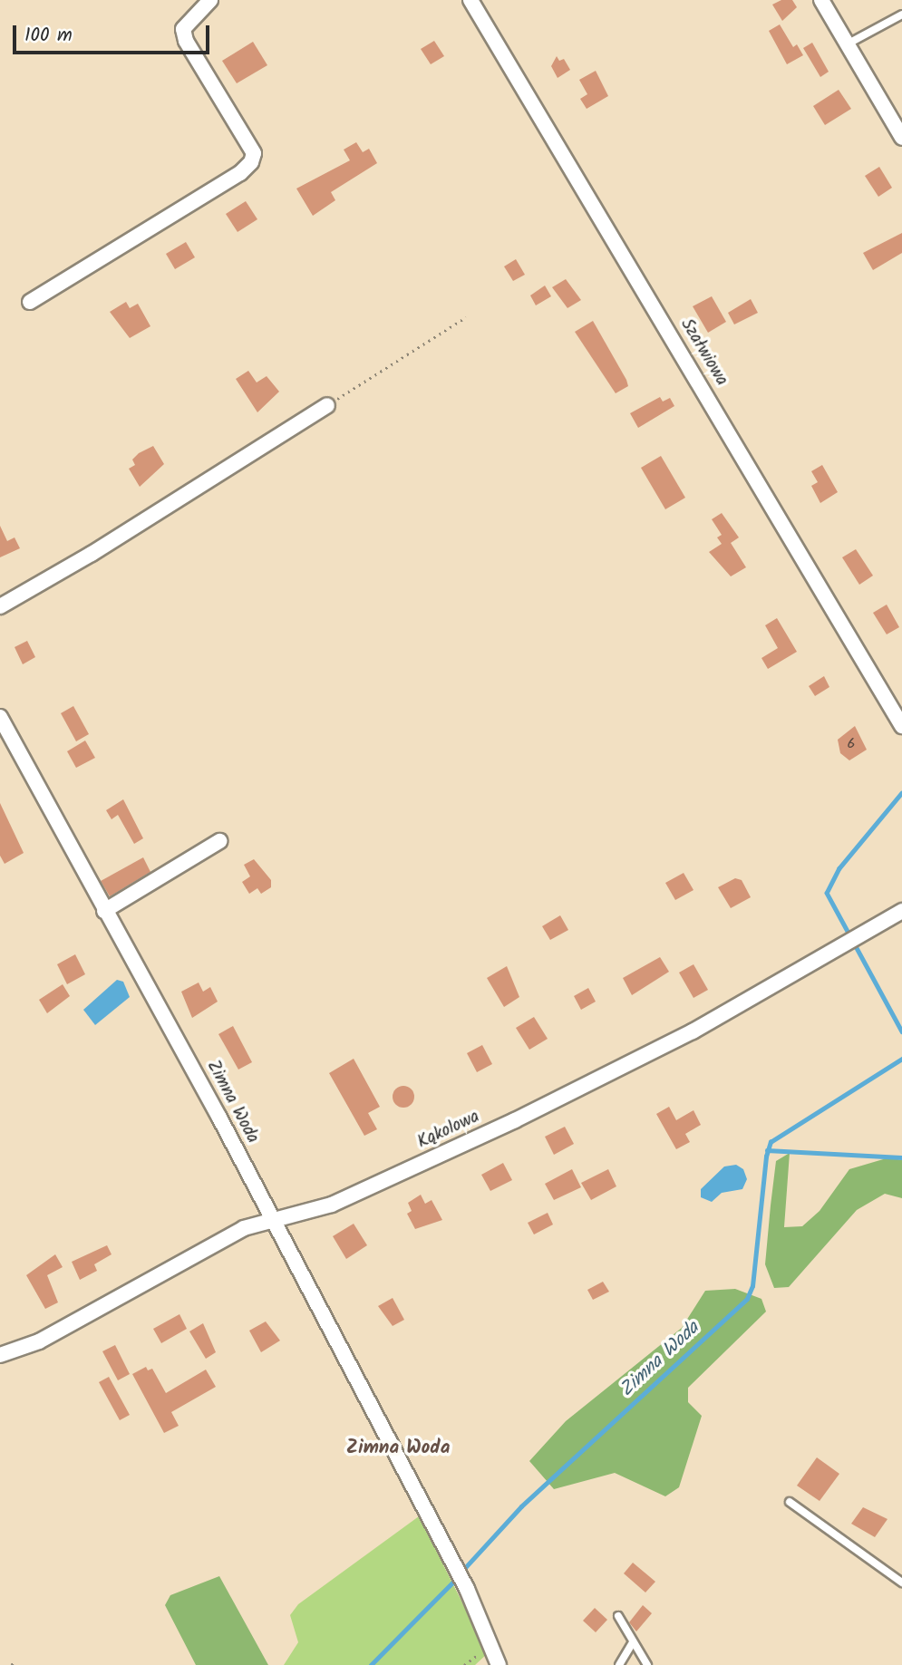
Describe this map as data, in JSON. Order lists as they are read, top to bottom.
{
  "streets": {
    "street": ["Szałwiowa", "Zimna Woda", "Kąkolowa"]
  },
  "crossings": [
    ["Zimna Woda", "Kąkolowa"]
  ],
  "districts": ["Zimna Woda"],
  "water": ["Zimna Woda"],
  "house_numbers": ["6"],
  "scale_bar": "100 m"
}
